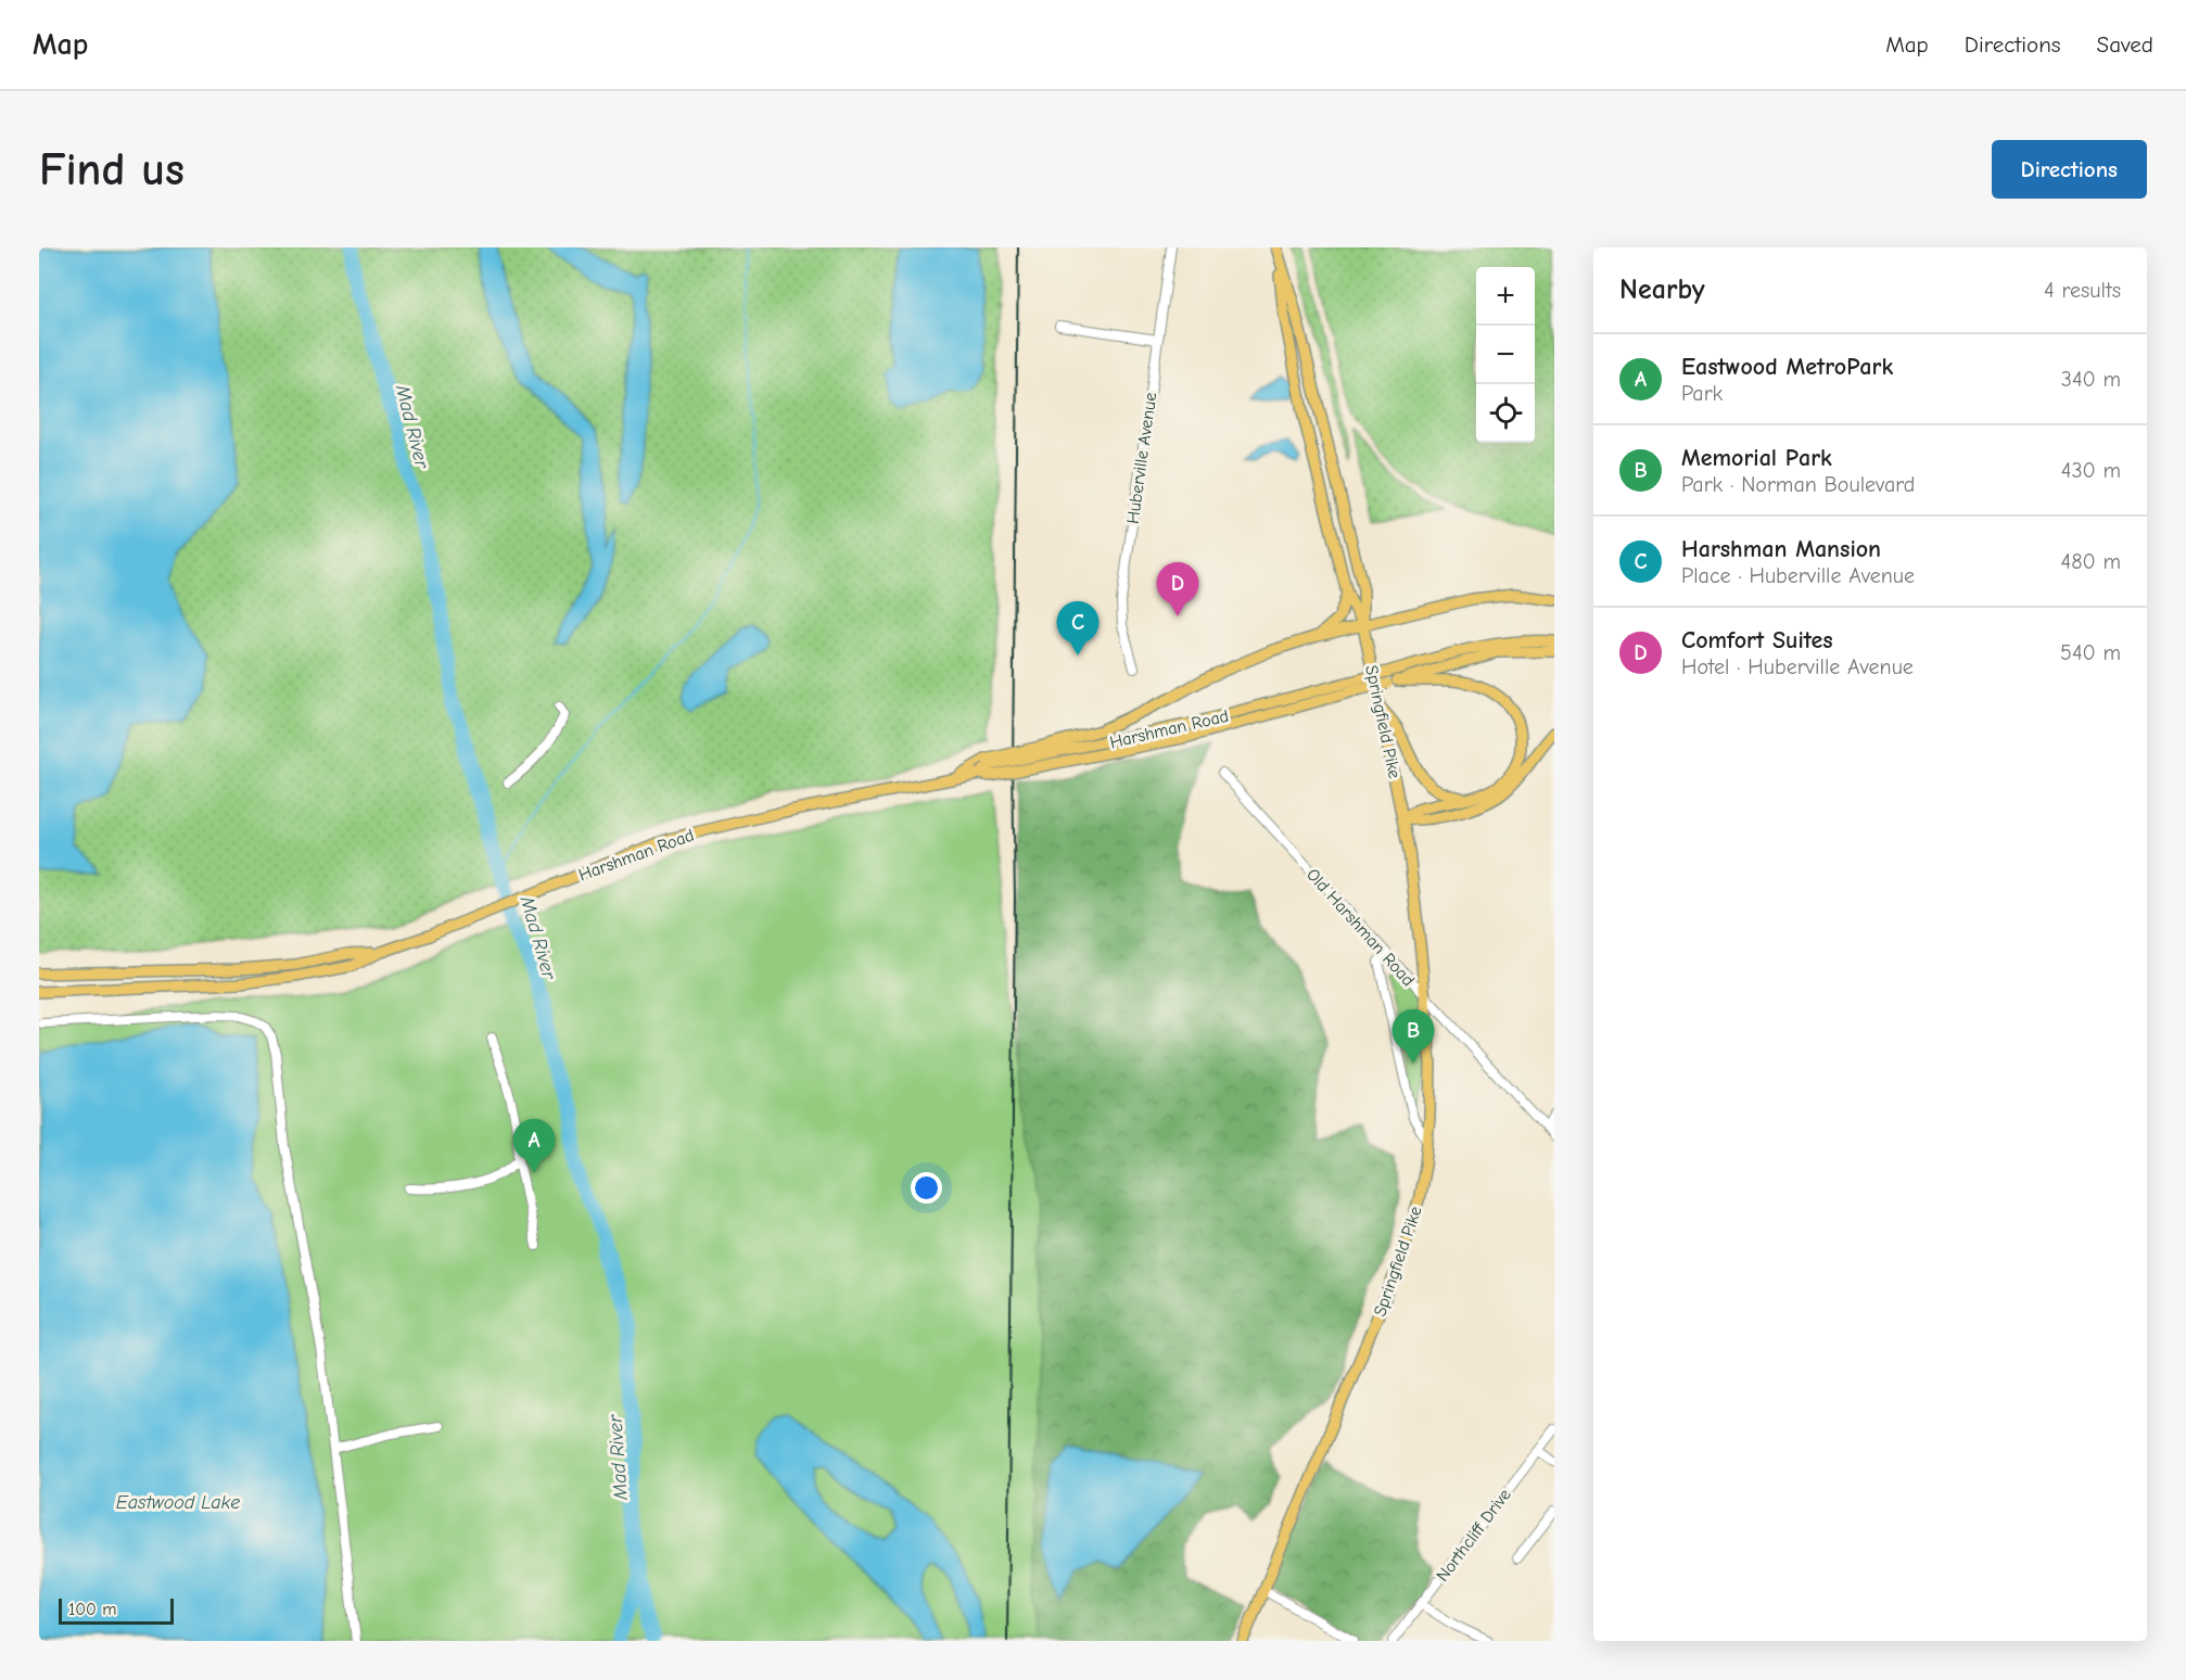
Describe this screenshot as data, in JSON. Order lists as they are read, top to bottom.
{
  "streets": {
    "main road": ["Springfield Pike", "Harshman Road"],
    "street": ["Huberville Avenue", "Old Harshman Road", "Northcliff Drive"]
  },
  "crossings": [
    ["Springfield Pike", "Old Harshman Road"]
  ],
  "water": ["Mad River", "Eastwood Lake"],
  "scale_bar": "100 m",
  "page": {
    "header": "Map",
    "nav": ["Map", "Directions", "Saved"],
    "buttons": "Directions",
    "title": "Find us",
    "heading": ["Nearby", "4 results"],
    "map_buttons": ["+", "−"],
    "list": [
      {
        "mark": "A",
        "name": "Eastwood MetroPark",
        "note": "Park",
        "value": "340 m"
      },
      {
        "mark": "B",
        "name": "Memorial Park",
        "note": "Park · Norman Boulevard",
        "value": "430 m"
      },
      {
        "mark": "C",
        "name": "Harshman Mansion",
        "note": "Place · Huberville Avenue",
        "value": "480 m"
      },
      {
        "mark": "D",
        "name": "Comfort Suites",
        "note": "Hotel · Huberville Avenue",
        "value": "540 m"
      }
    ],
    "pins": [
      "D",
      "C",
      "B",
      "A"
    ],
    "scale": "100 m"
  }
}
